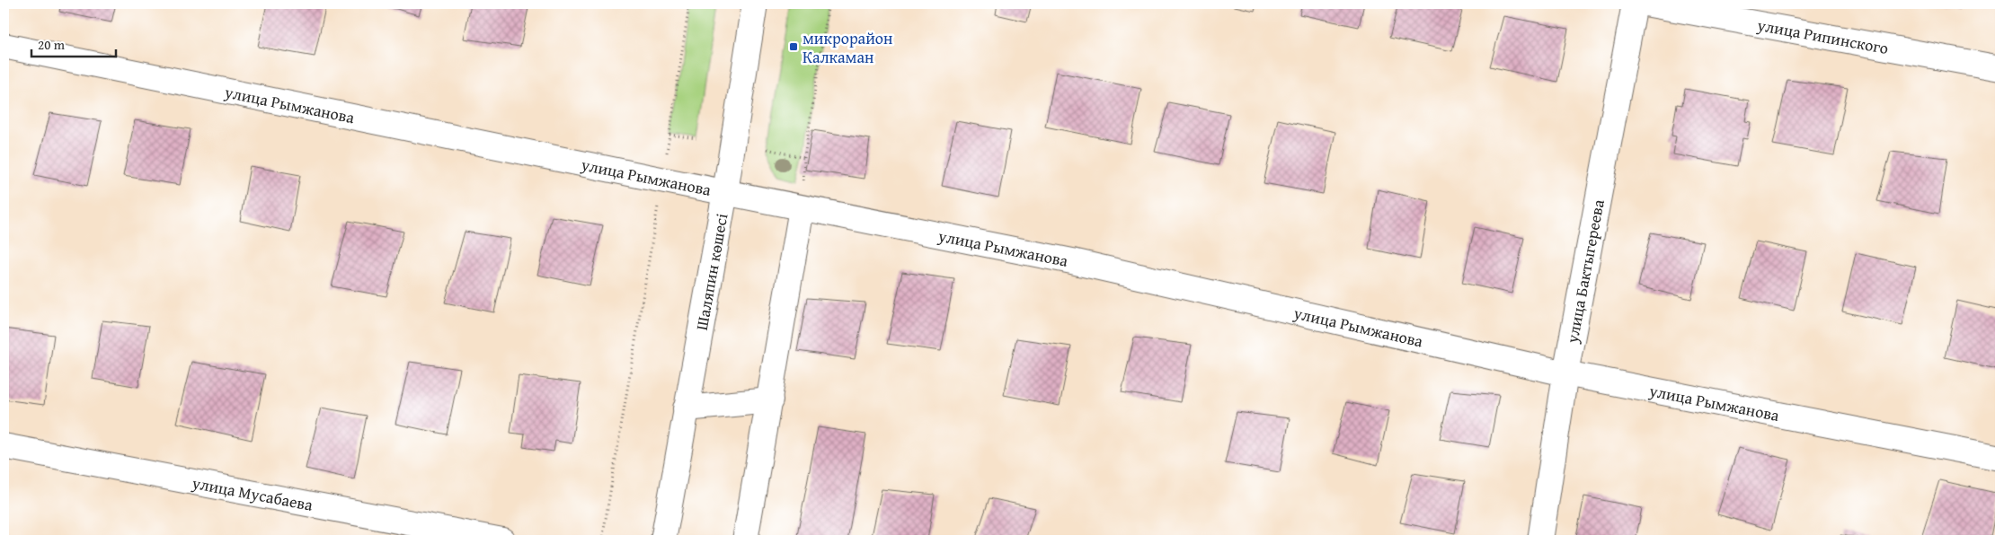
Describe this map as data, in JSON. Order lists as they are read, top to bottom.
{
  "streets": {
    "street": [
      "улица Рипинского",
      "улица Рымжанова",
      "улица Бактыгереева",
      "Шаляпин көшесі",
      "улица Мусабаева"
    ]
  },
  "crossings": [
    ["улица Рымжанова", "улица Бактыгереева"],
    ["улица Рымжанова", "Шаляпин көшесі"]
  ],
  "places": {
    "transit": ["микрорайон Калкаман"]
  },
  "scale_bar": "20 m"
}
